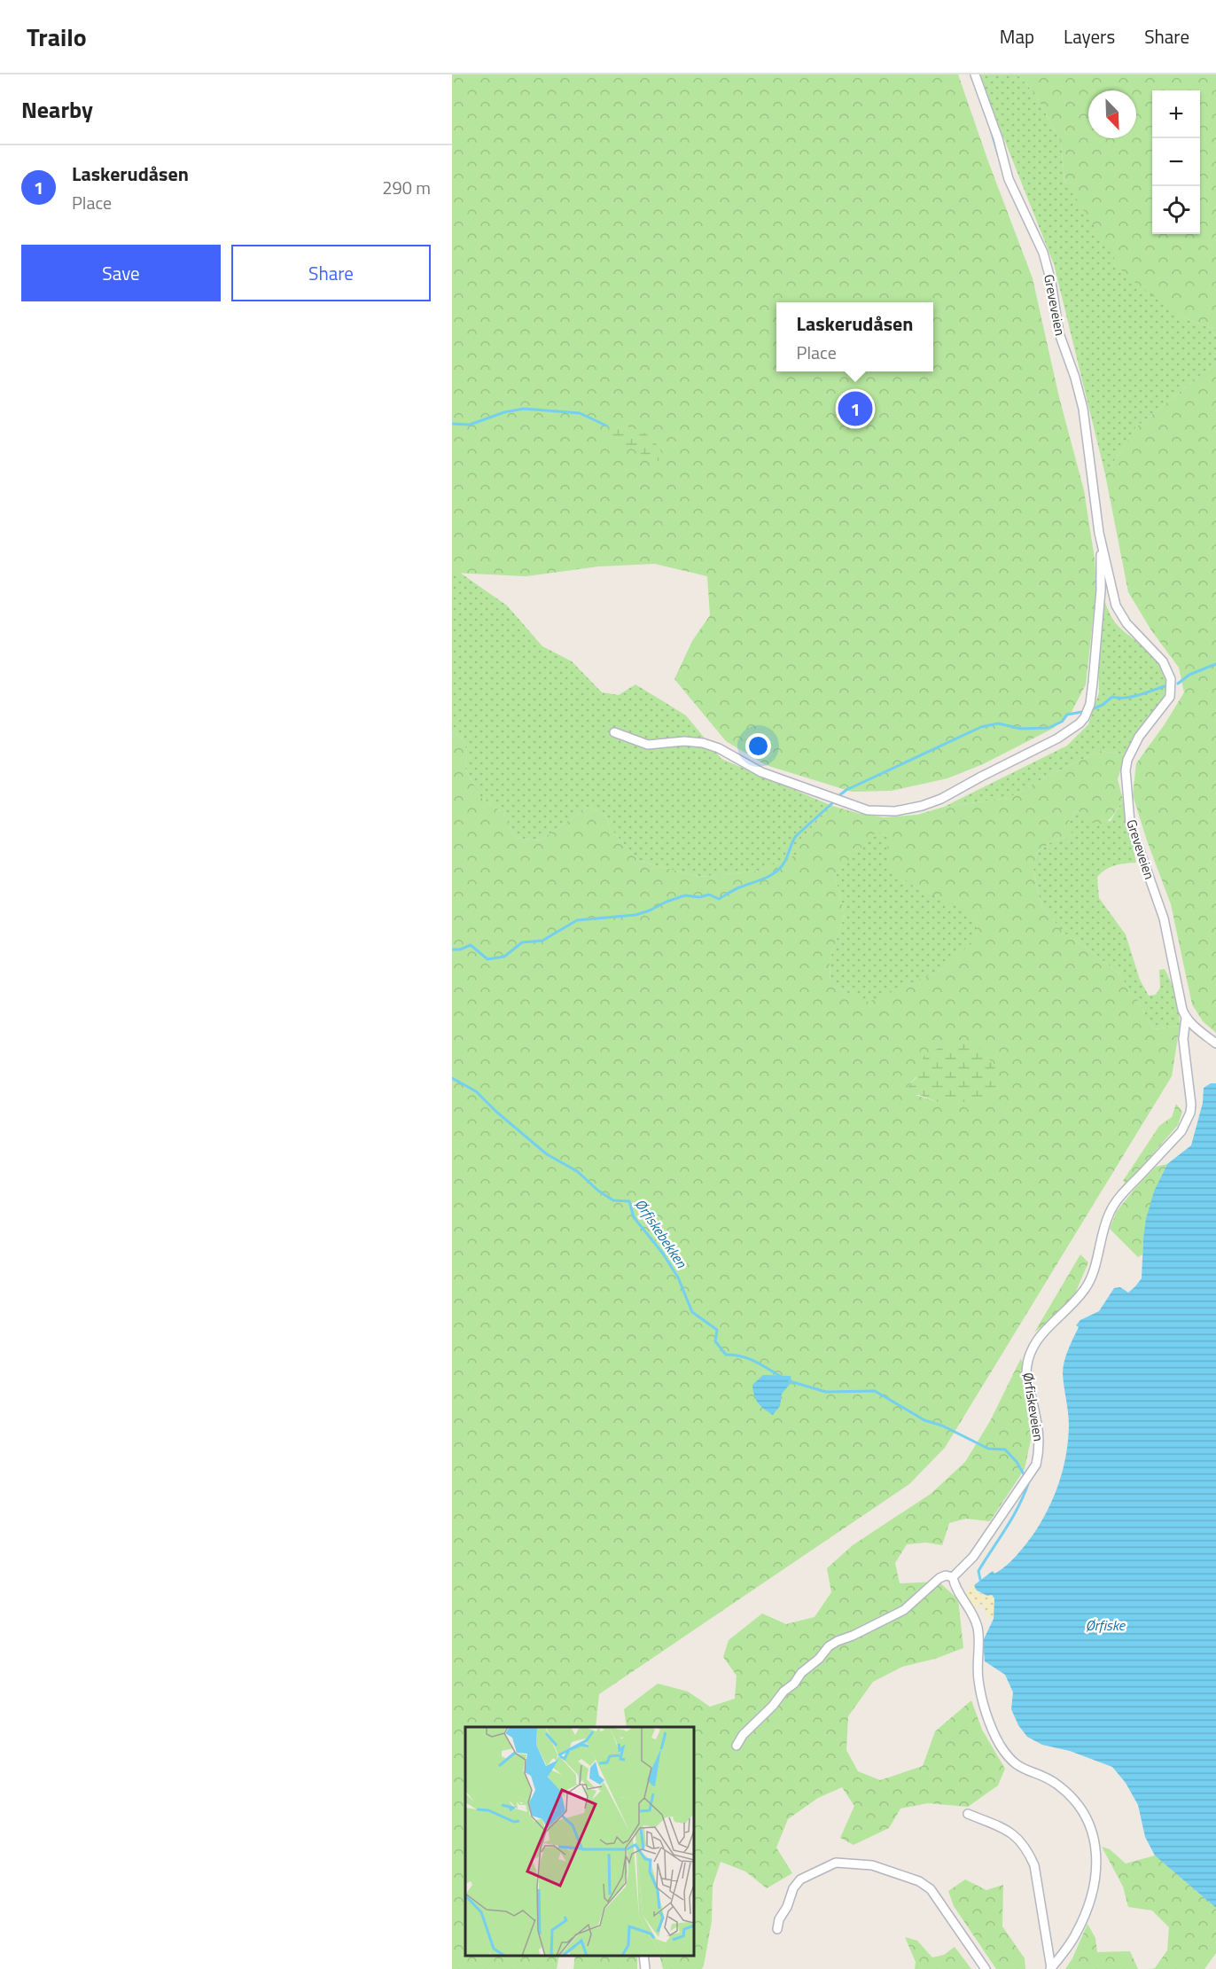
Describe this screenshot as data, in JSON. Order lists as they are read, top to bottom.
{
  "streets": {
    "street": ["Greveveien", "Ørfiskeveien"]
  },
  "crossings": [
    ["Greveveien", "Ørfiskeveien"]
  ],
  "water": ["Ørfiskebekken", "Ørfiske"],
  "north": "bottom right",
  "page": {
    "header": "Trailo",
    "nav": ["Map", "Layers", "Share"],
    "heading": "Nearby",
    "map_buttons": ["+", "−"],
    "list": [
      {
        "mark": "1",
        "name": "Laskerudåsen",
        "note": "Place",
        "value": "290 m"
      }
    ],
    "buttons": ["Save", "Share"],
    "popup": ["Laskerudåsen", "Place"],
    "pins": "1"
  }
}
